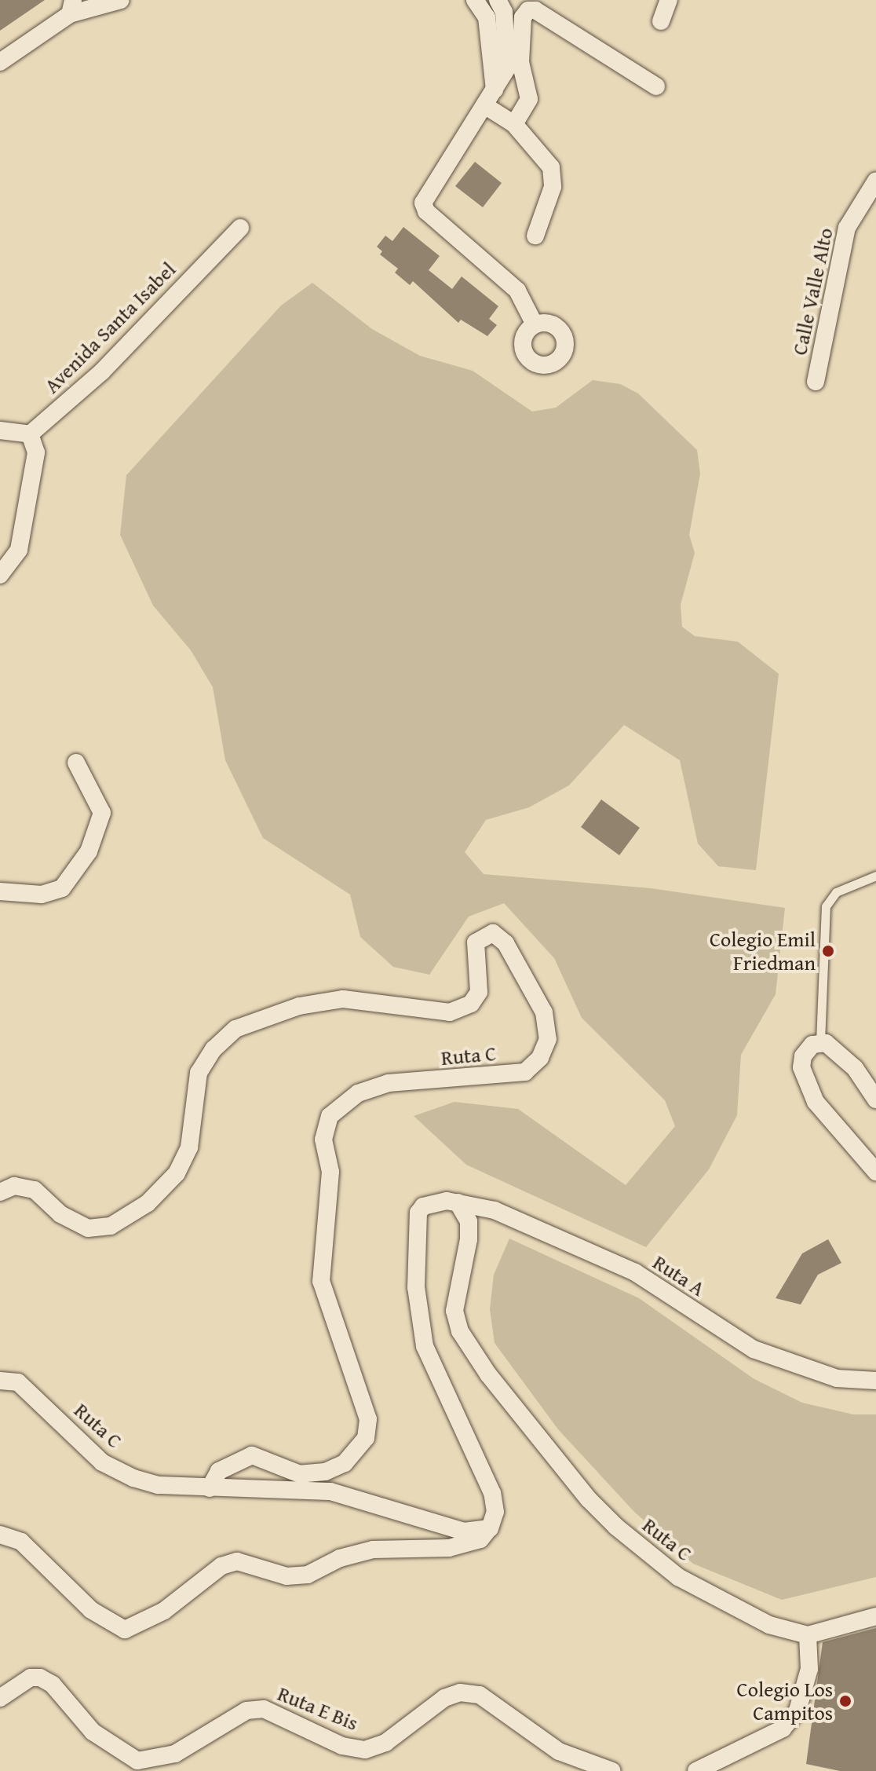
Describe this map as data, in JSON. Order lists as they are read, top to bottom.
{
  "streets": {
    "street": [
      "Calle Valle Alto",
      "Avenida Santa Isabel",
      "Ruta C",
      "Ruta A",
      "Ruta E Bis"
    ]
  },
  "crossings": [
    ["Ruta C", "Ruta A"]
  ],
  "places": ["Colegio Emil Friedman", "Colegio Los Campitos"]
}
